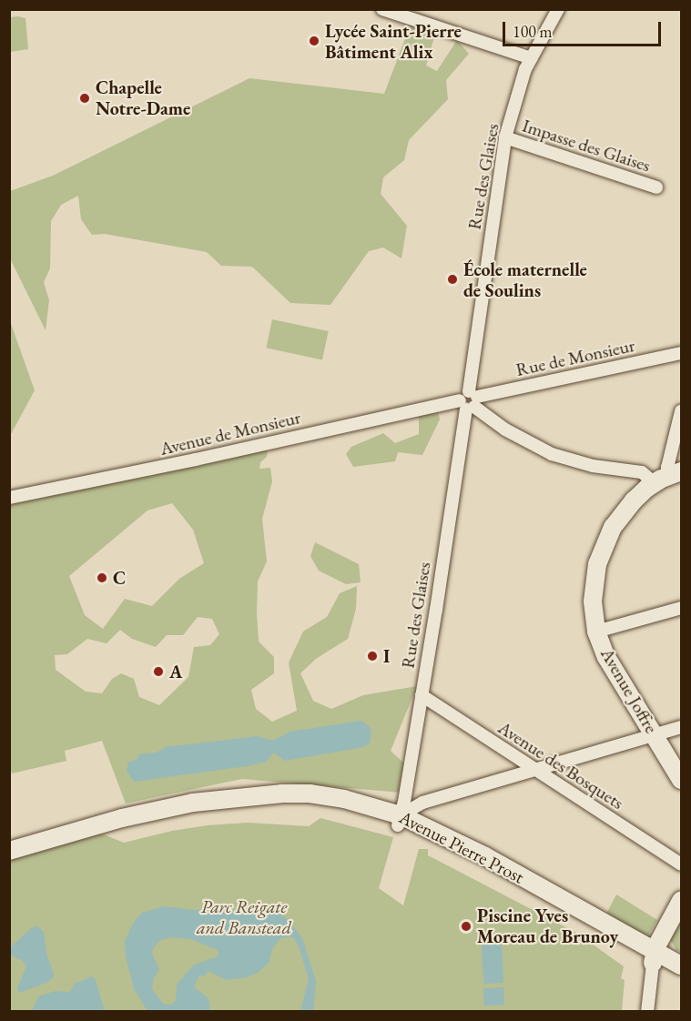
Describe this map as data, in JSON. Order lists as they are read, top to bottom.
{
  "streets": {
    "main road": ["Avenue Joffre", "Avenue Pierre Prost"],
    "street": [
      "Impasse des Glaises",
      "Rue des Glaises",
      "Rue de Monsieur",
      "Avenue de Monsieur",
      "Avenue des Bosquets"
    ]
  },
  "crossings": [
    ["Impasse des Glaises", "Rue des Glaises"],
    ["Rue des Glaises", "Rue de Monsieur"],
    ["Rue des Glaises", "Avenue de Monsieur"],
    ["Rue des Glaises", "Avenue des Bosquets"],
    ["Rue des Glaises", "Avenue Pierre Prost"],
    ["Rue de Monsieur", "Avenue de Monsieur"]
  ],
  "parks": ["Parc Reigate and Banstead"],
  "places": [
    "Lycée Saint-Pierre Bâtiment Alix",
    "Chapelle Notre-Dame",
    "École maternelle de Soulins",
    "C",
    "I",
    "A",
    "Piscine Yves Moreau de Brunoy"
  ],
  "scale_bar": "100 m"
}
